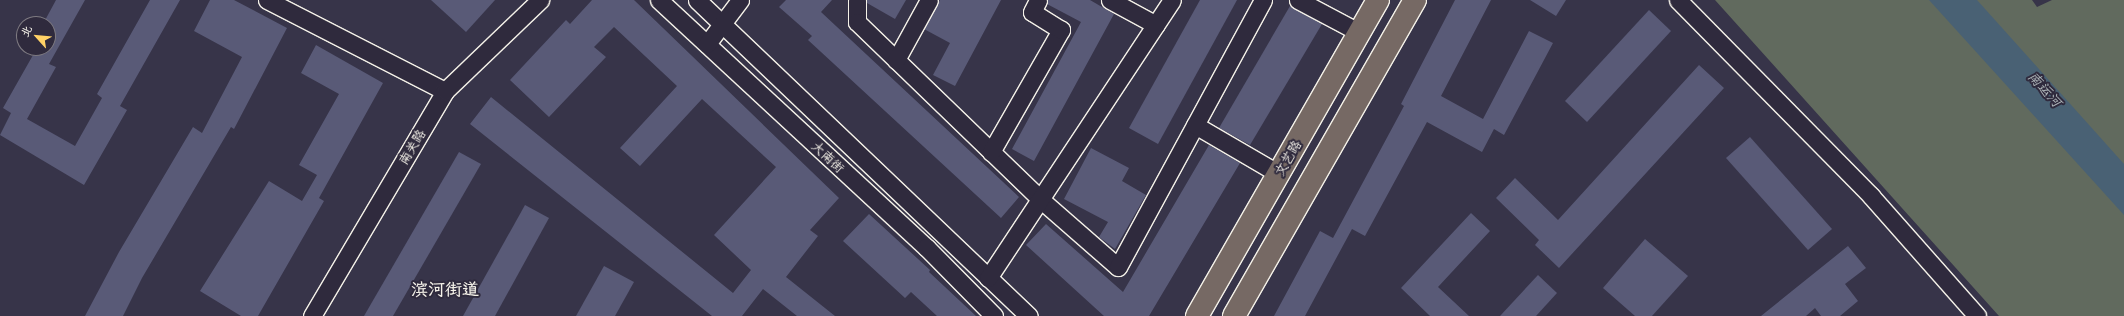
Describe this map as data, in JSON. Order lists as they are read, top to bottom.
{
  "streets": {
    "main road": ["文艺路"],
    "street": ["南关路", "大南街"]
  },
  "districts": ["滨河街道"],
  "water": ["南运河"],
  "north": "top left"
}
